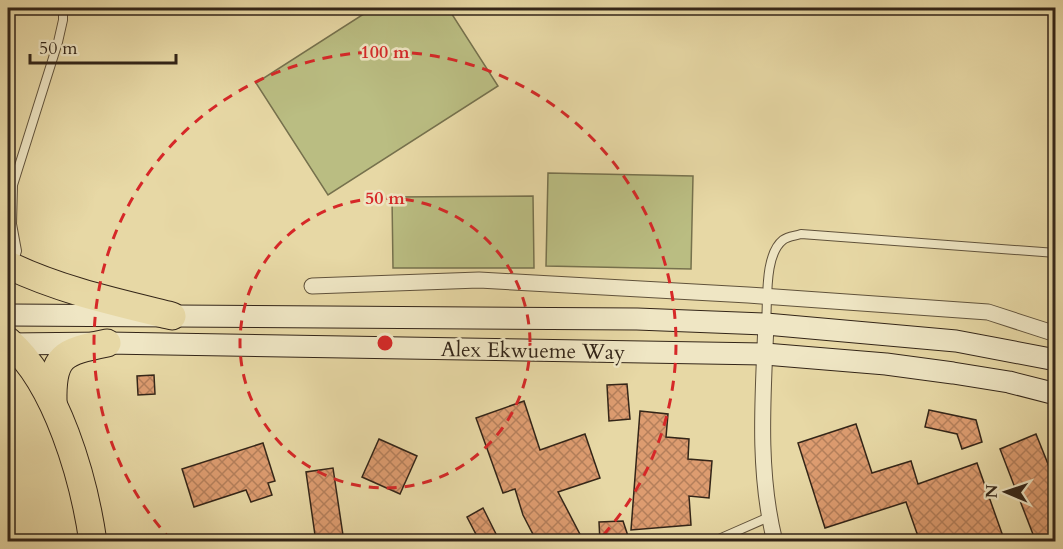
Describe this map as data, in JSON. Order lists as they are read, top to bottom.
{
  "streets": {
    "street": ["Alex Ekwueme Way"]
  },
  "scale_bar": "50 m",
  "north": "left",
  "rings": ["100 m", "50 m"]
}
